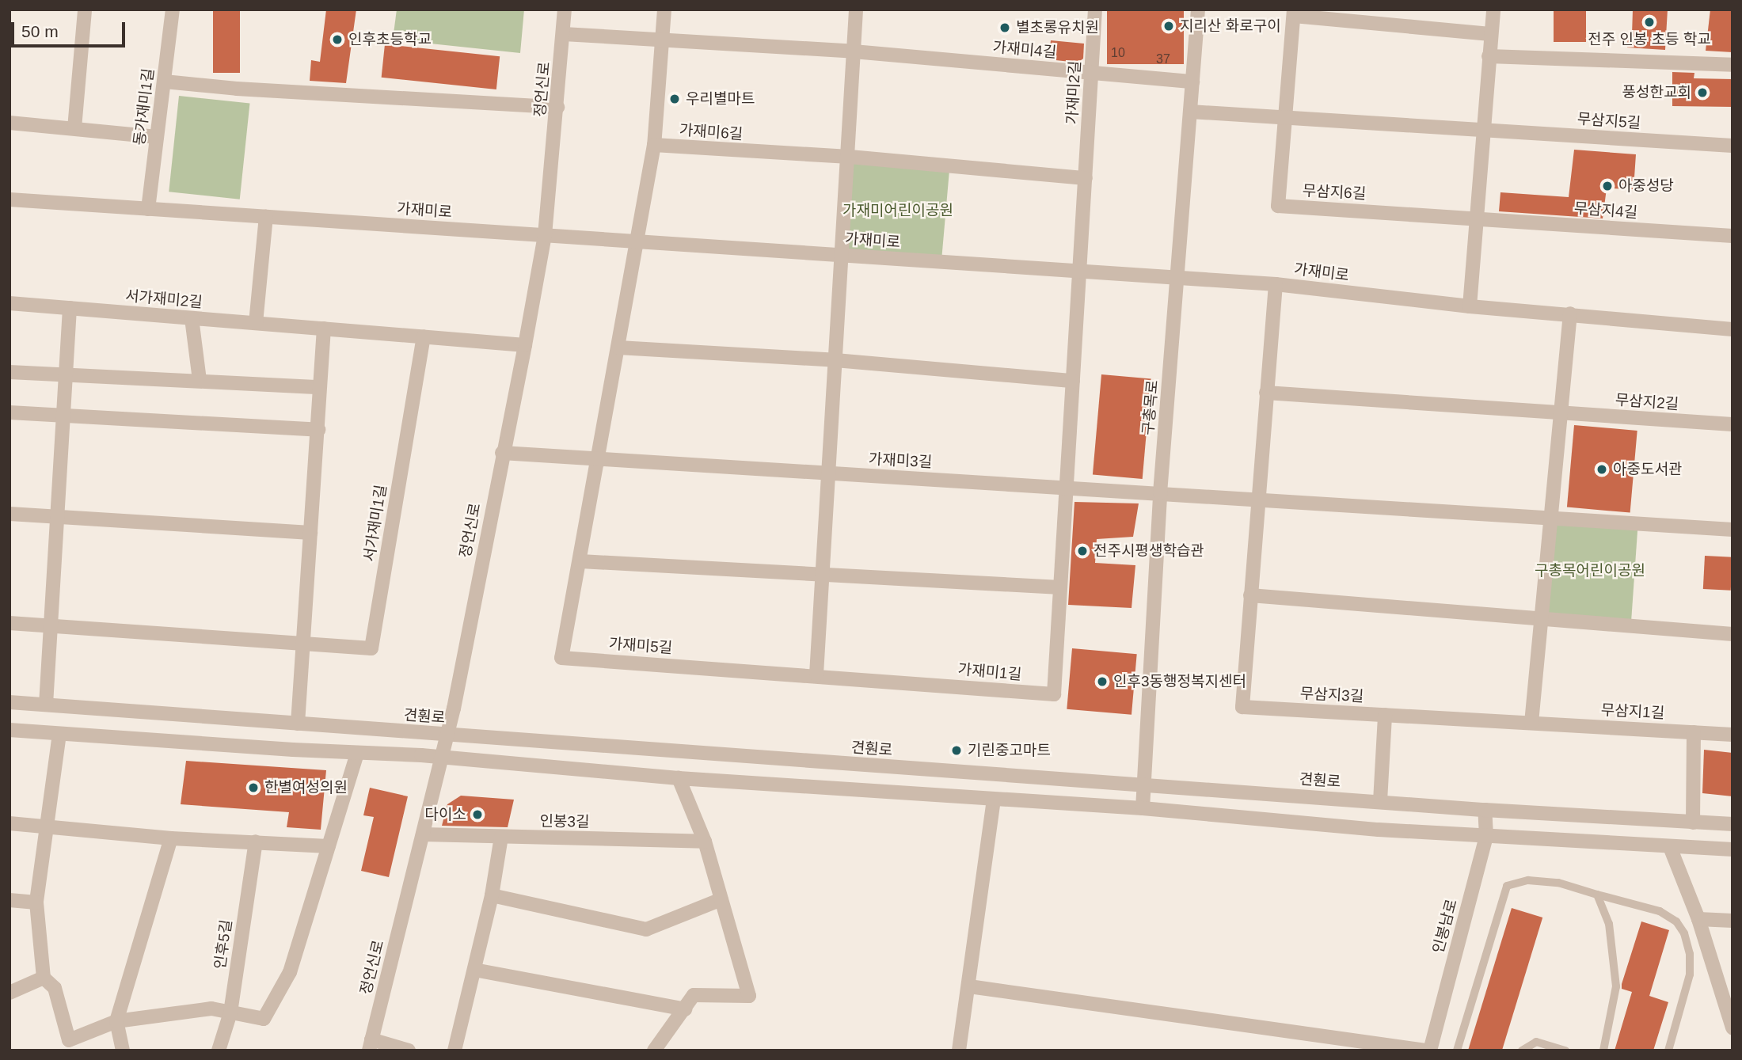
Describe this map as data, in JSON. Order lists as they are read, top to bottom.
{
  "streets": {
    "street": [
      "가재미4길",
      "정언신로",
      "가재미2길",
      "동가재미1길",
      "무삼지5길",
      "가재미6길",
      "무삼지6길",
      "가재미로",
      "무삼지4길",
      "서가재미2길",
      "무삼지2길",
      "구총목로",
      "가재미3길",
      "서가재미1길",
      "가재미5길",
      "가재미1길",
      "무삼지3길",
      "무삼지1길",
      "견훤로",
      "인봉3길",
      "인봉남로",
      "인후5길"
    ]
  },
  "crossings": [
    ["가재미4길", "가재미2길"],
    ["가재미4길", "구총목로"],
    ["정언신로", "가재미로"],
    ["정언신로", "견훤로"],
    ["정언신로", "인봉3길"],
    ["가재미2길", "가재미로"],
    ["가재미2길", "가재미1길"],
    ["동가재미1길", "가재미로"],
    ["무삼지5길", "무삼지6길"],
    ["무삼지6길", "무삼지4길"],
    ["가재미로", "구총목로"],
    ["가재미로", "가재미5길"],
    ["가재미로", "가재미1길"],
    ["가재미로", "무삼지3길"],
    ["무삼지2길", "무삼지3길"],
    ["구총목로", "견훤로"],
    ["가재미3길", "가재미5길"],
    ["가재미3길", "가재미1길"],
    ["가재미5길", "가재미1길"],
    ["무삼지3길", "무삼지1길"],
    ["견훤로", "인봉남로"]
  ],
  "parks": ["가재미어린이공원", "구총목어린이공원"],
  "places": [
    "전주 인봉 초등 학교",
    "지리산 화로구이",
    "별초롱유치원",
    "인후초등학교",
    "풍성한교회",
    "우리별마트",
    "아중성당",
    "아중도서관",
    "전주시평생학습관",
    "인후3동행정복지센터",
    "기린중고마트",
    "한별여성의원",
    "다이소"
  ],
  "house_numbers": ["10", "37"],
  "scale_bar": "50 m"
}
